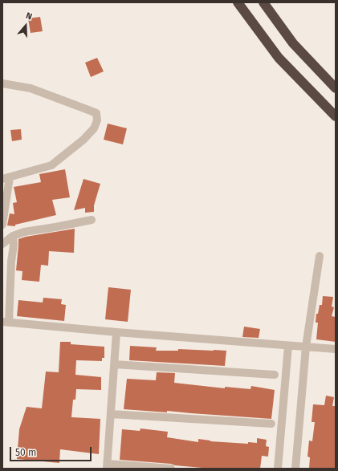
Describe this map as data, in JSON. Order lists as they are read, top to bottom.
{
  "scale_bar": "50 m",
  "north": "top"
}
